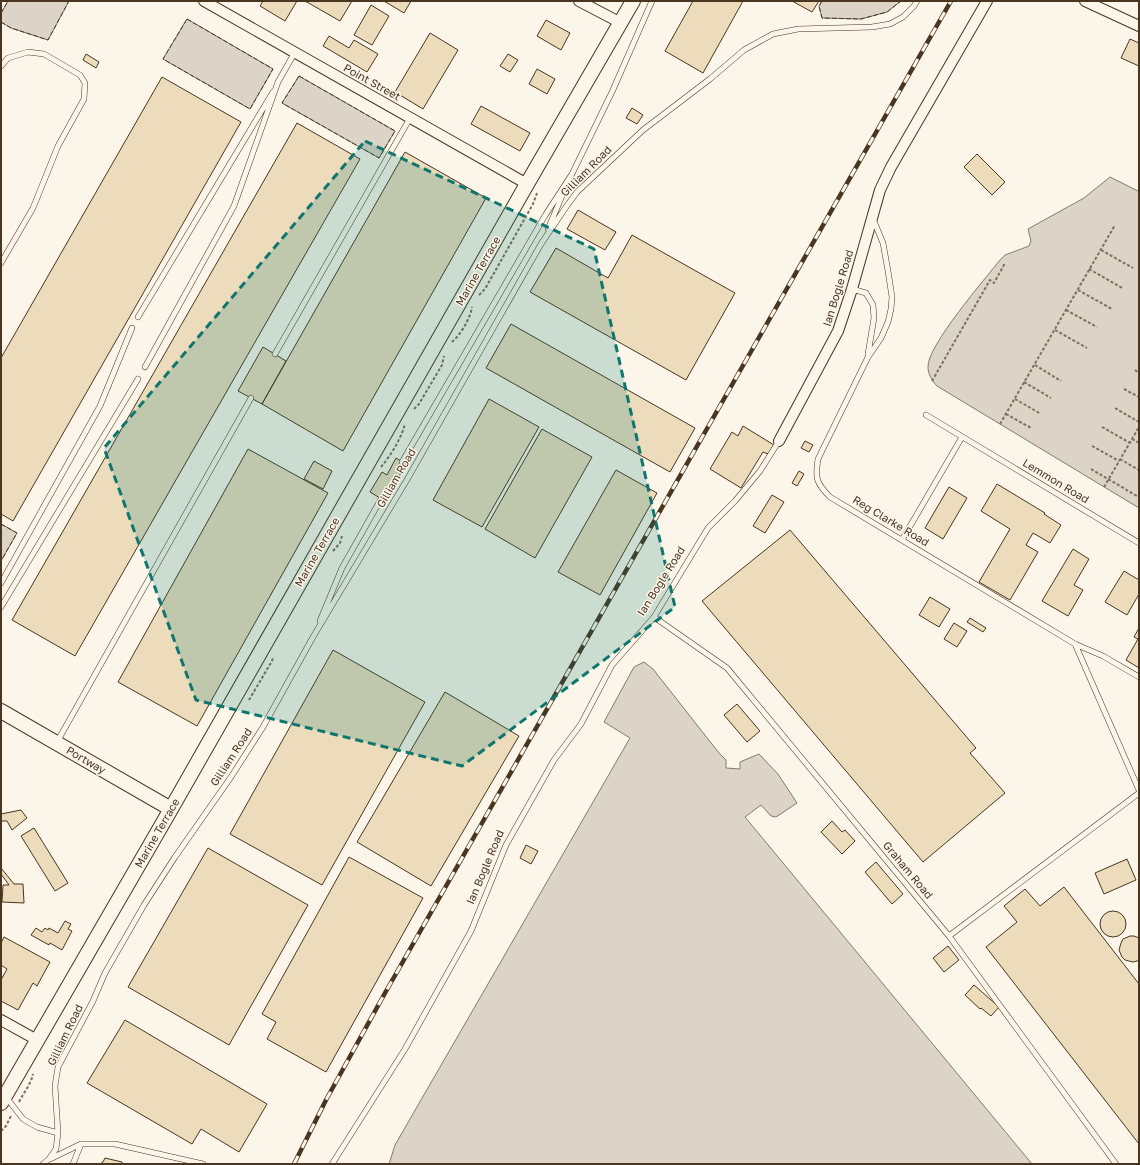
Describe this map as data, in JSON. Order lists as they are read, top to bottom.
{
  "streets": {
    "main road": ["Marine Terrace", "Portway"],
    "street": ["Point Street", "Ian Bogle Road"],
    "lane": [
      "Gilliam Road",
      "Lemmon Road",
      "Reg Clarke Road",
      "Graham Road"
    ]
  },
  "crossings": [
    ["Point Street", "Marine Terrace"],
    ["Marine Terrace", "Portway"],
    ["Ian Bogle Road", "Graham Road"]
  ]
}
